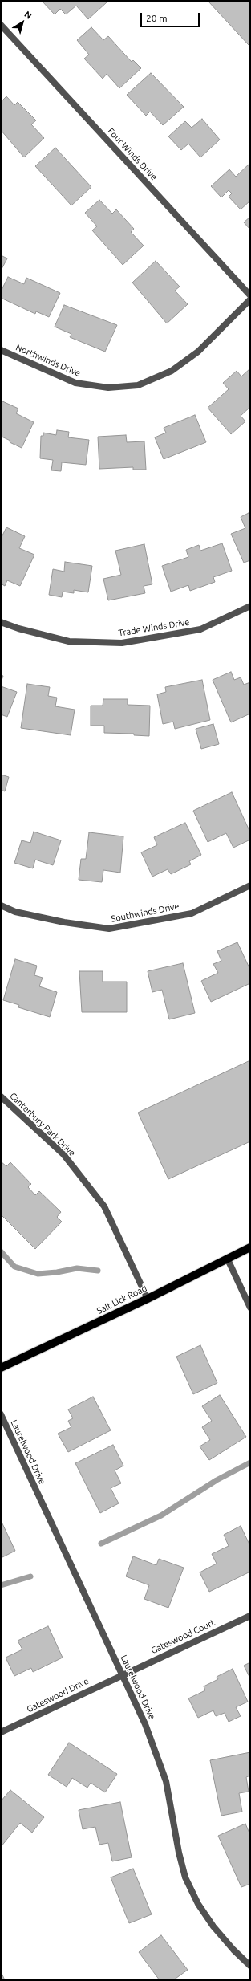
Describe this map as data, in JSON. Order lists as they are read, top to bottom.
{
  "streets": {
    "main road": ["Salt Lick Road"],
    "street": [
      "Four Winds Drive",
      "Northwinds Drive",
      "Trade Winds Drive",
      "Southwinds Drive",
      "Canterbury Park Drive",
      "Laurelwood Drive",
      "Gateswood Court",
      "Gateswood Drive"
    ]
  },
  "crossings": [
    ["Canterbury Park Drive", "Salt Lick Road"],
    ["Laurelwood Drive", "Gateswood Court"],
    ["Laurelwood Drive", "Gateswood Drive"],
    ["Gateswood Court", "Gateswood Drive"]
  ],
  "scale_bar": "20 m",
  "north": "top right"
}
